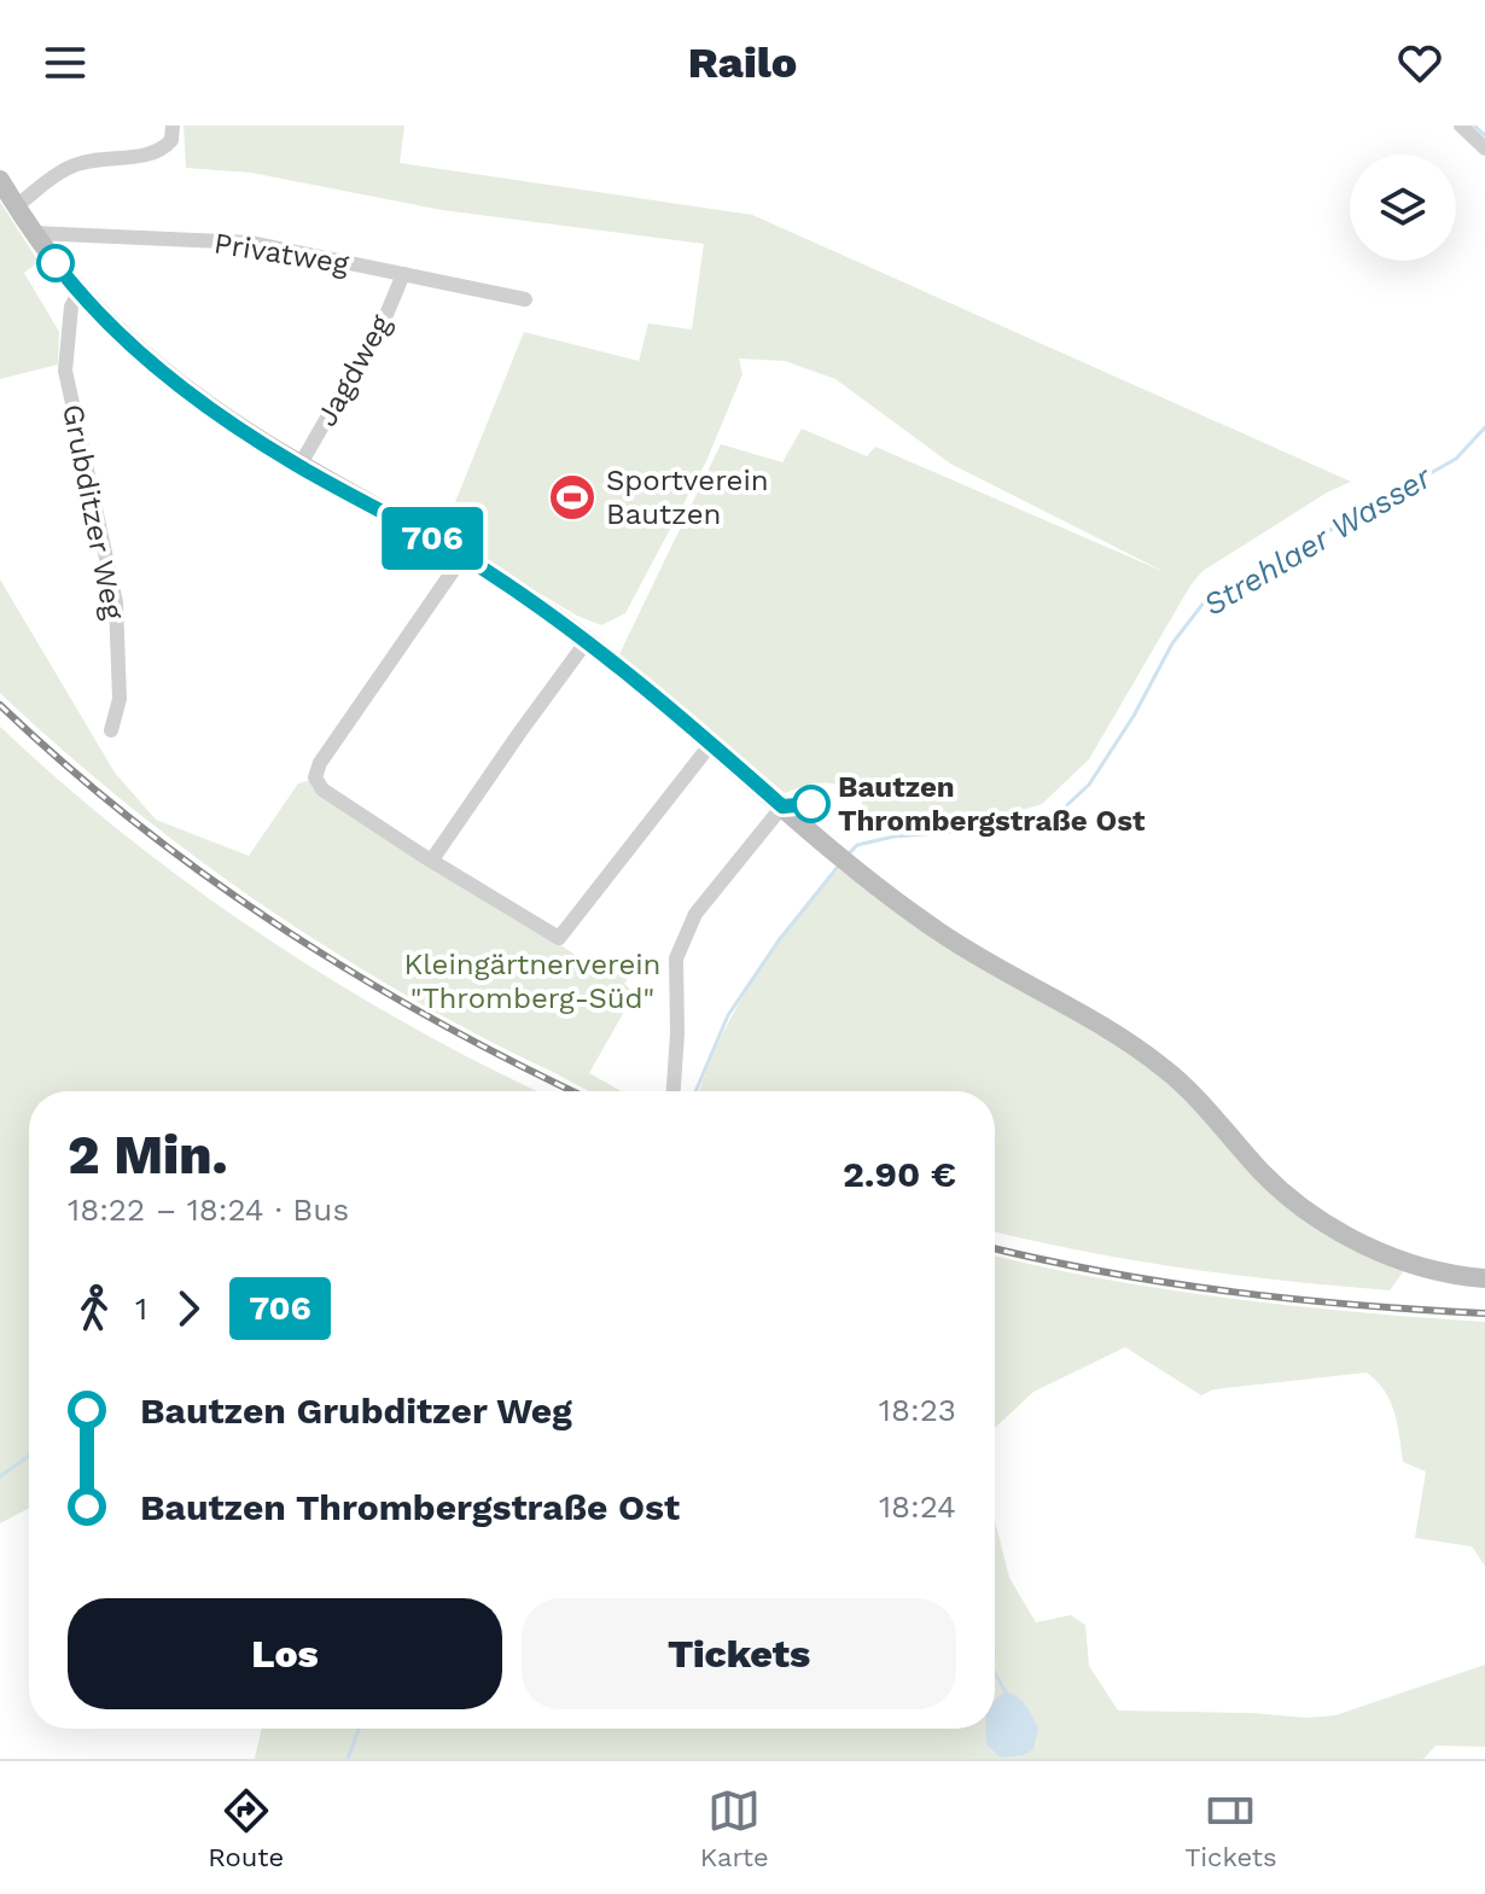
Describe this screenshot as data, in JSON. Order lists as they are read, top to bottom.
{
  "streets": {
    "street": ["Privatweg", "Jagdweg", "Grubditzer Weg"]
  },
  "crossings": [
    ["Privatweg", "Jagdweg"]
  ],
  "water": ["Strehlaer Wasser"],
  "parks": ["Kleingärtnerverein \"Thromberg-Süd\""],
  "places": {
    "sports": ["Sportverein Bautzen"],
    "other": ["Bautzen Thrombergstraße Ost"]
  },
  "lines": ["bus line 706"],
  "page": {
    "header": "Railo",
    "on_map": "706",
    "heading": ["2 Min.", "18:22 – 18:24 · Bus", "2.90 €"],
    "legs": ["1", "706"],
    "list": [
      {
        "name": "Bautzen Grubditzer Weg",
        "value": "18:23"
      },
      {
        "name": "Bautzen Thrombergstraße Ost",
        "value": "18:24"
      }
    ],
    "buttons": ["Los", "Tickets"],
    "tabs": ["Route", "Karte", "Tickets"]
  }
}
